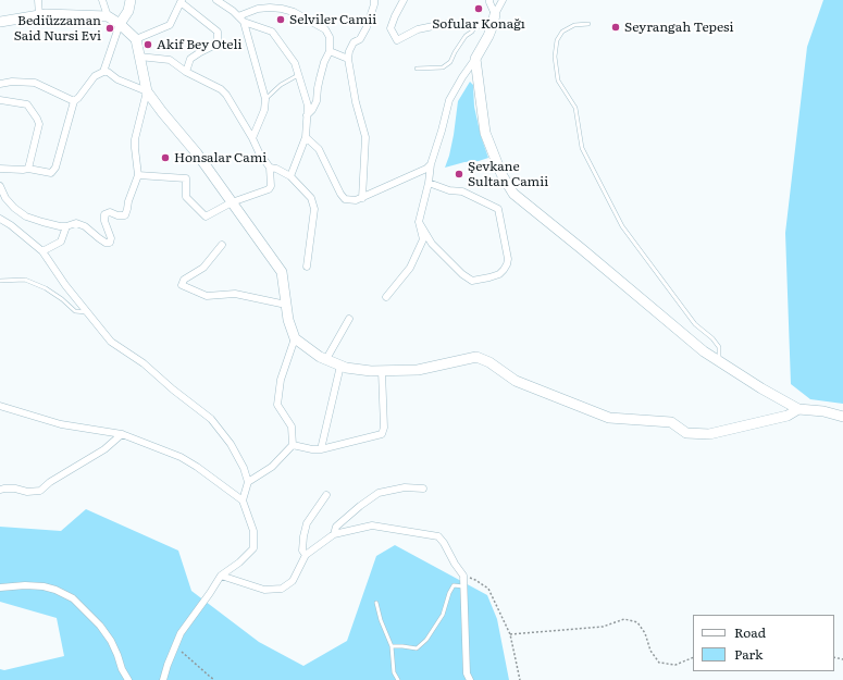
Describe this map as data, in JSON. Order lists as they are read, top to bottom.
{
  "places": [
    "Sofular Konağı",
    "Selviler Camii",
    "Seyrangah Tepesi",
    "Bediüzzaman Said Nursi Evi",
    "Akif Bey Oteli",
    "Honsalar Cami",
    "Şevkane Sultan Camii"
  ],
  "legend": ["Road", "Park"]
}
